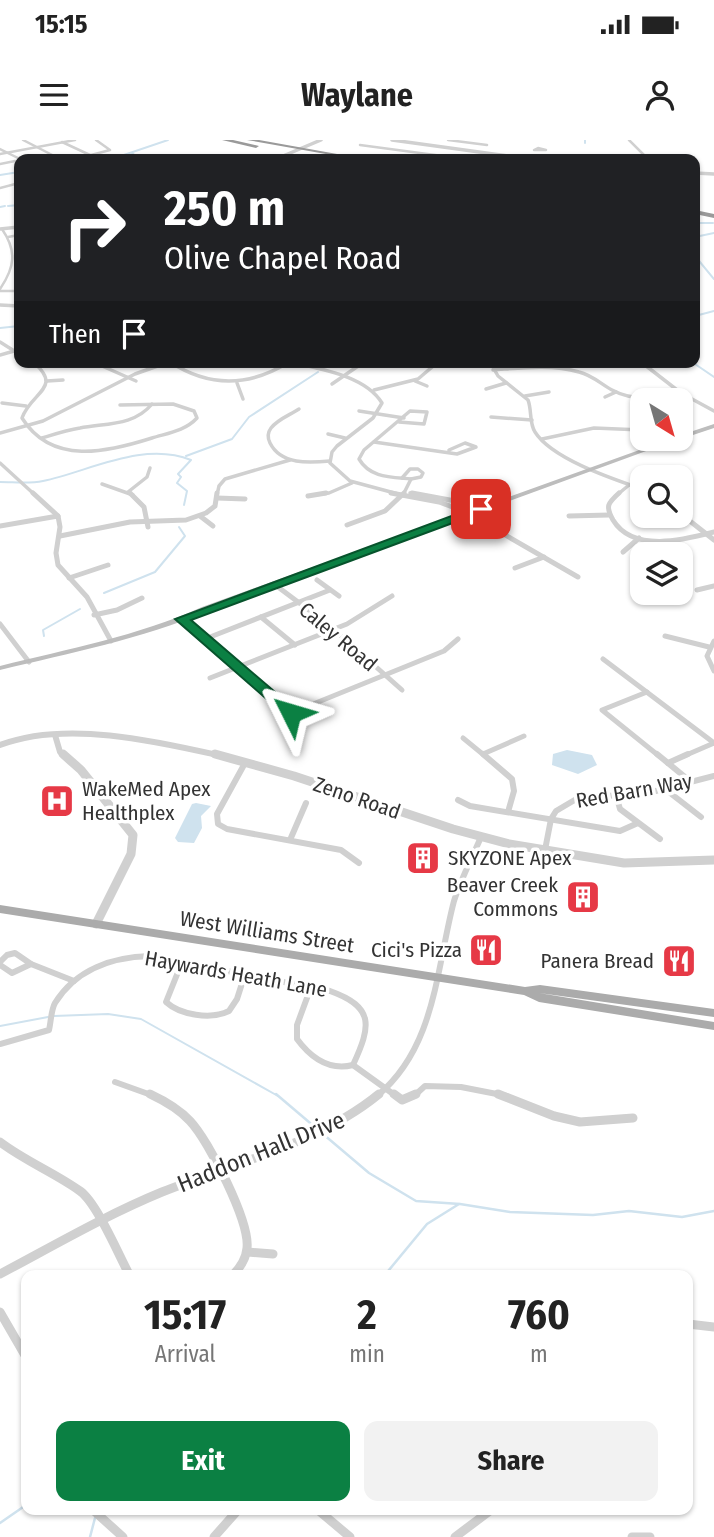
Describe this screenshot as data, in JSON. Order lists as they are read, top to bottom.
{
  "streets": {
    "main road": ["West Williams Street"],
    "street": [
      "Caley Road",
      "Red Barn Way",
      "Zeno Road",
      "Haywards Heath Lane",
      "Haddon Hall Drive"
    ]
  },
  "crossings": [
    ["Red Barn Way", "Zeno Road"],
    ["Zeno Road", "Haddon Hall Drive"],
    ["West Williams Street", "Haddon Hall Drive"]
  ],
  "places": {
    "hospital": ["WakeMed Apex Healthplex"],
    "building": ["SKYZONE Apex", "Beaver Creek Commons"],
    "restaurant": ["Cici's Pizza", "Panera Bread"]
  },
  "north": "bottom right",
  "page": {
    "status": "15:15",
    "header": "Waylane",
    "turn": ["250 m", "Olive Chapel Road"],
    "then": "Then",
    "eta": [
      "15:17",
      "Arrival",
      "2",
      "min",
      "760",
      "m"
    ],
    "buttons": ["Exit", "Share"]
  }
}
